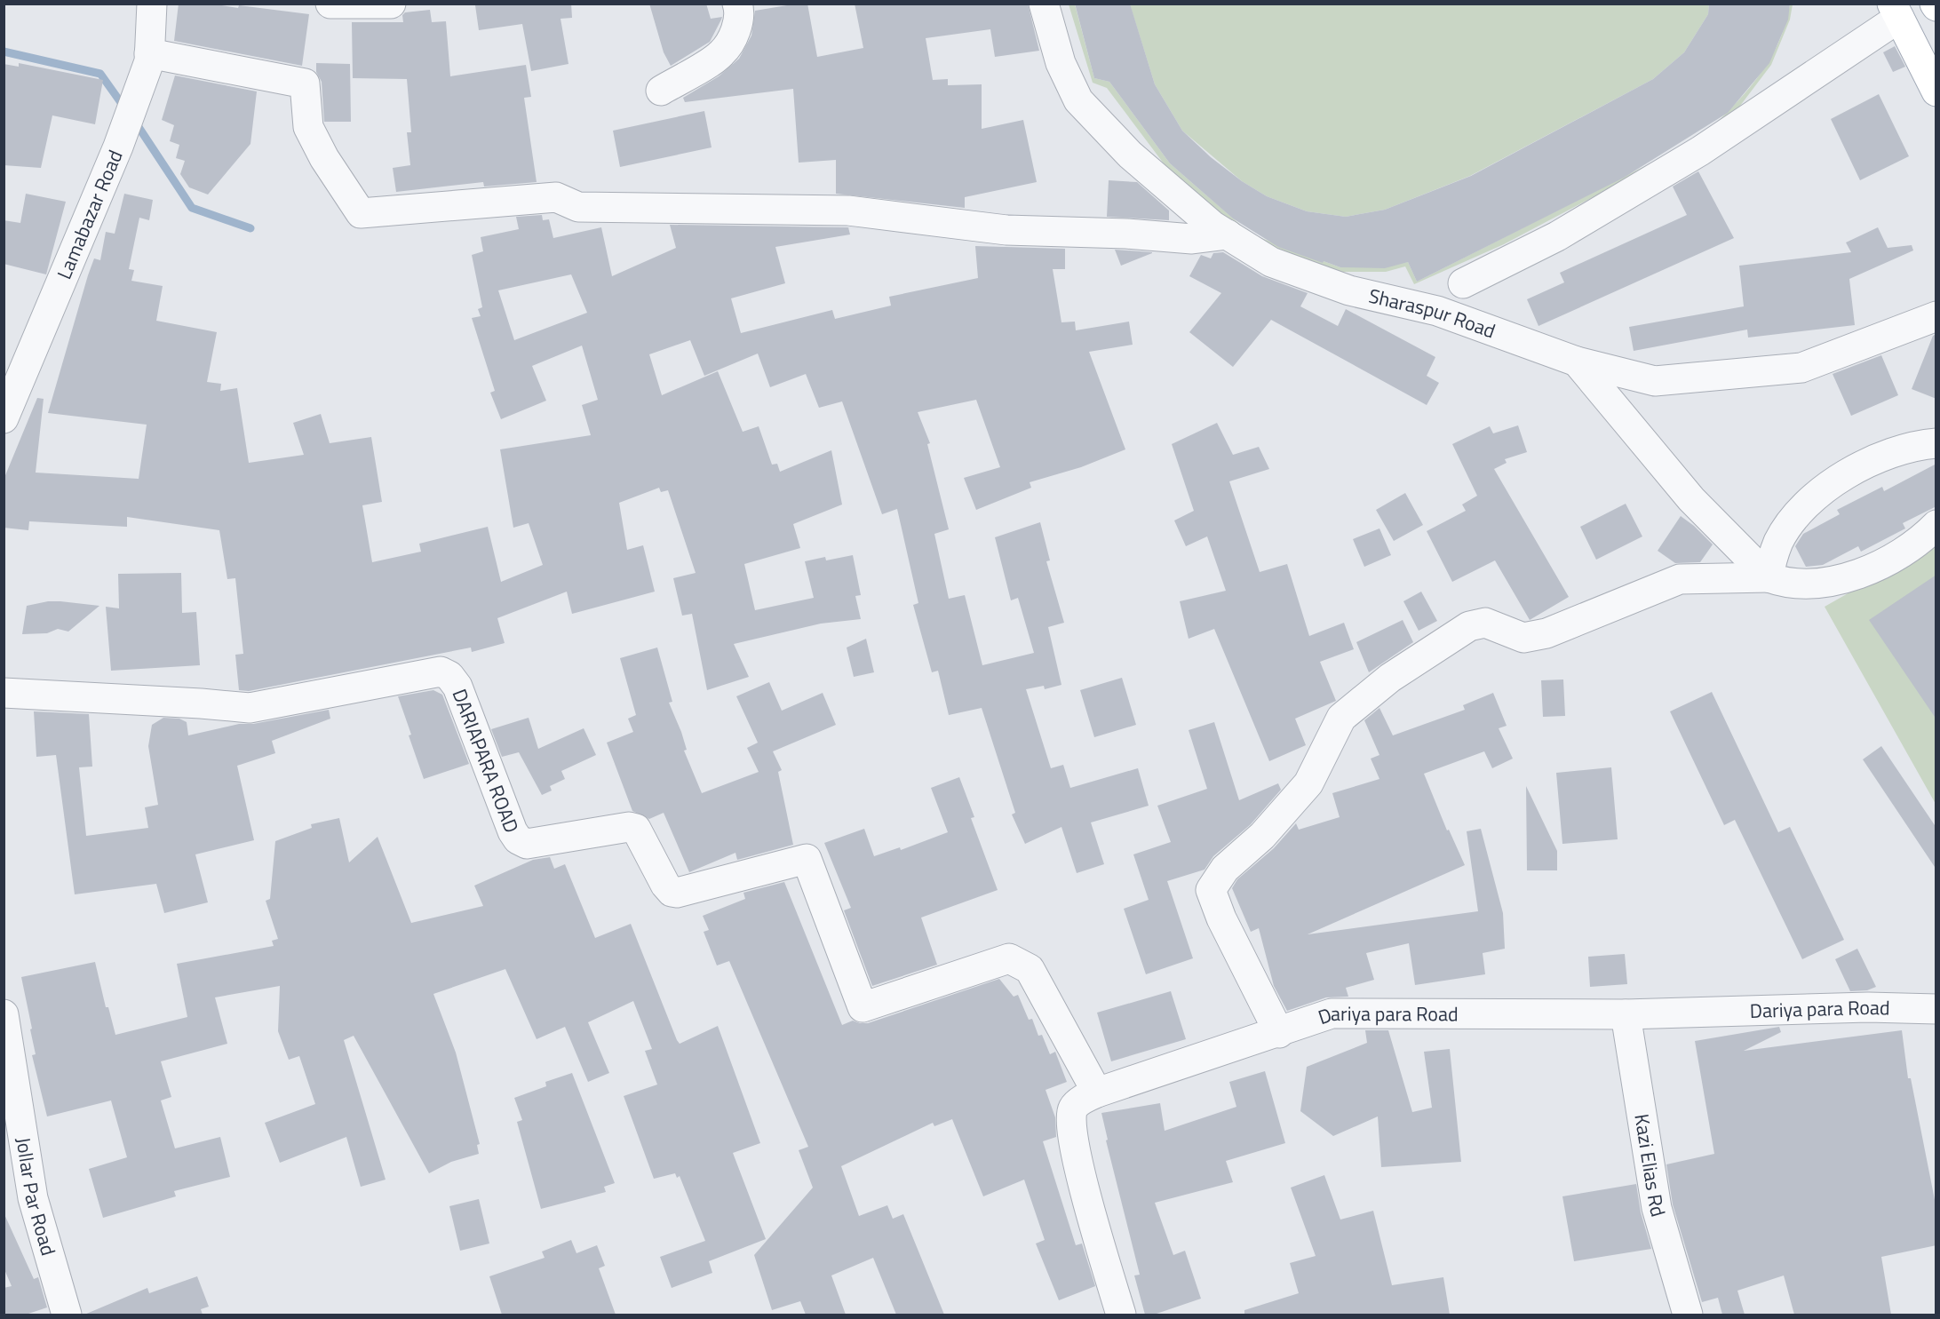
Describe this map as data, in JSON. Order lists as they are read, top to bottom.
{
  "streets": {
    "street": [
      "Lamabazar Road",
      "Sharaspur Road",
      "DARIAPARA ROAD",
      "Dariya para Road",
      "Kazi Elias Rd",
      "Jollar Par Road"
    ]
  },
  "crossings": [
    ["DARIAPARA ROAD", "Dariya para Road"],
    ["Dariya para Road", "Kazi Elias Rd"]
  ]
}
